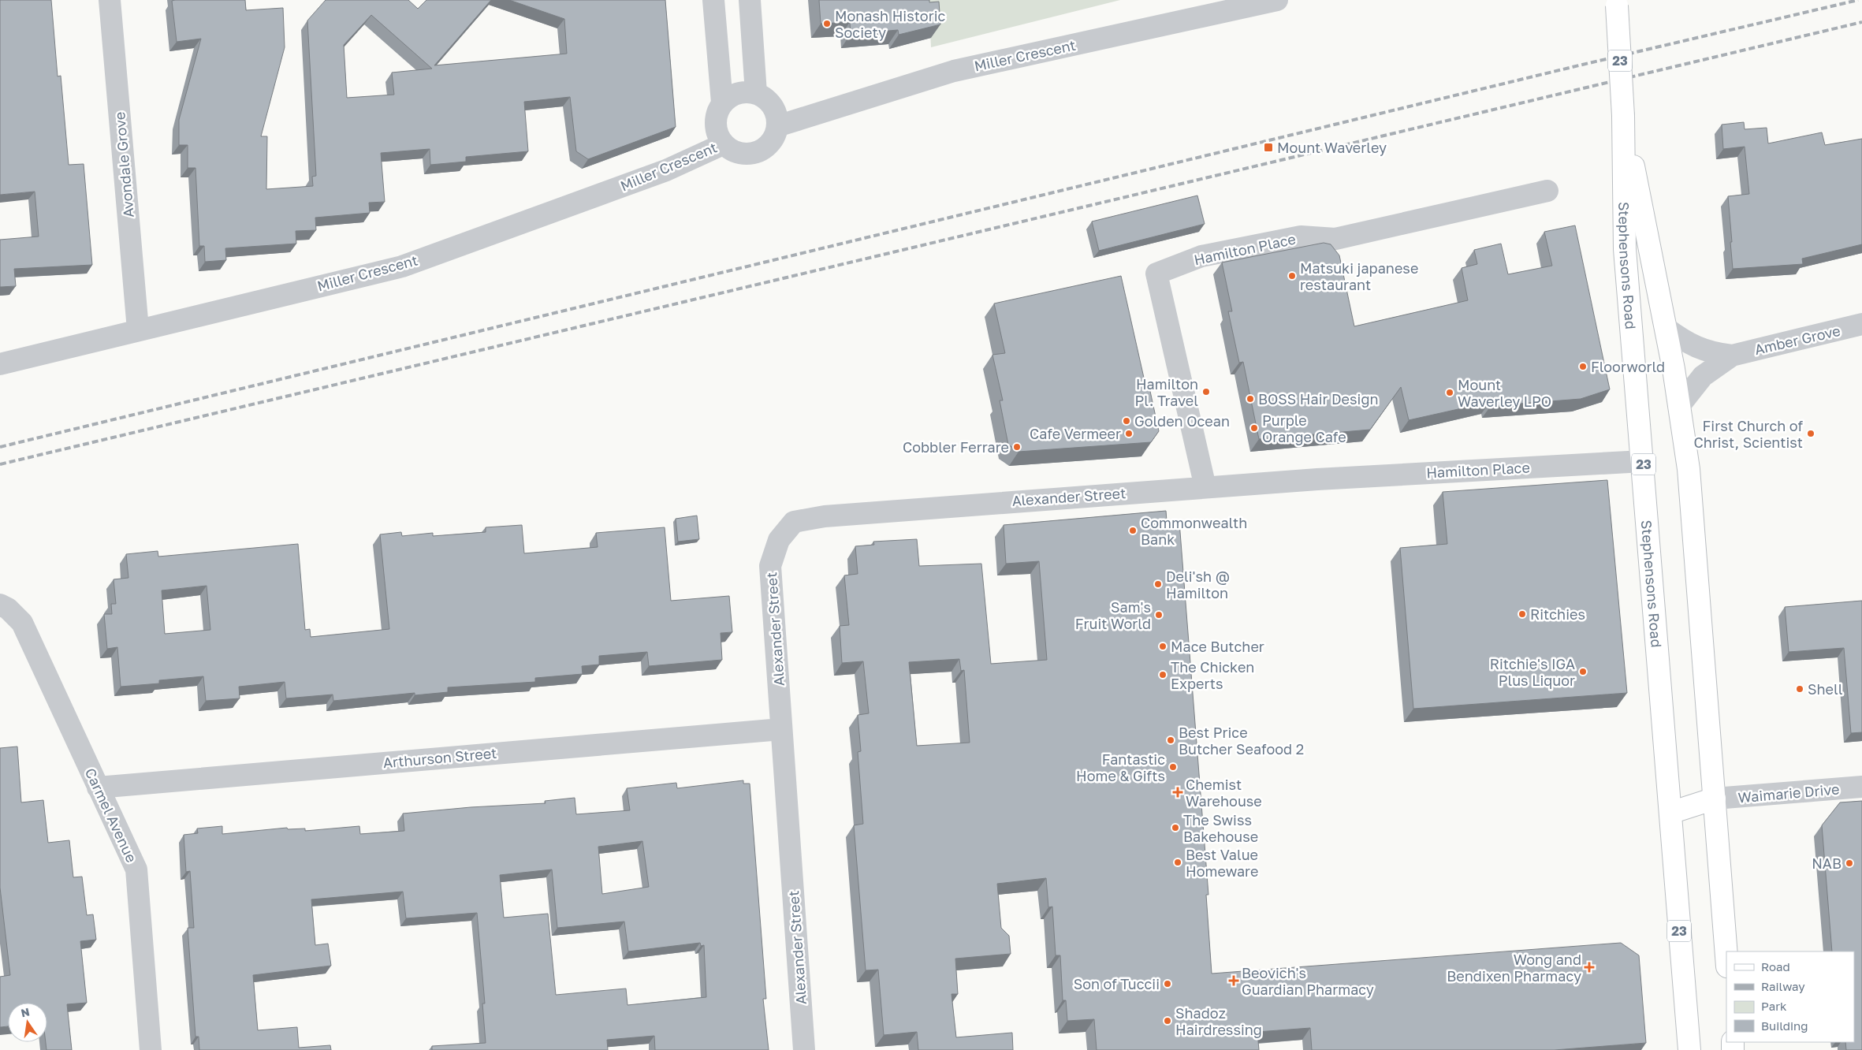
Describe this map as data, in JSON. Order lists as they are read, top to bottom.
{
  "streets": {
    "main road": ["23", "Stephensons Road"],
    "street": [
      "Miller Crescent",
      "Avondale Grove",
      "Hamilton Place",
      "Amber Grove",
      "Alexander Street",
      "Arthurson Street",
      "Waimarie Drive",
      "Carmel Avenue"
    ]
  },
  "crossings": [
    ["Miller Crescent", "Avondale Grove"],
    ["Hamilton Place", "Stephensons Road"],
    ["Hamilton Place", "Alexander Street"],
    ["Stephensons Road", "Amber Grove"],
    ["Stephensons Road", "Waimarie Drive"],
    ["Alexander Street", "Arthurson Street"],
    ["Arthurson Street", "Carmel Avenue"]
  ],
  "places": {
    "other": [
      "Monash Historic Society",
      "Matsuki japanese restaurant",
      "Floorworld",
      "Hamilton Pl. Travel",
      "Mount Waverley LPO",
      "BOSS Hair Design",
      "Golden Ocean",
      "Purple Orange Cafe",
      "Cafe Vermeer",
      "First Church of Christ, Scientist",
      "Cobbler Ferrare",
      "Commonwealth Bank",
      "Deli'sh @ Hamilton",
      "Ritchies",
      "Sam's Fruit World",
      "Mace Butcher",
      "Ritchie's IGA Plus Liquor",
      "The Chicken Experts",
      "Shell",
      "Best Price Butcher Seafood 2",
      "Fantastic Home & Gifts",
      "The Swiss Bakehouse",
      "Best Value Homeware",
      "NAB",
      "Son of Tuccii",
      "Shadoz Hairdressing"
    ],
    "transit": ["Mount Waverley"],
    "health": ["Chemist Warehouse", "Wong and Bendixen Pharmacy", "Beovich's Guardian Pharmacy"]
  },
  "legend": [
    "Road",
    "Railway",
    "Park",
    "Building"
  ],
  "north": "top"
}
